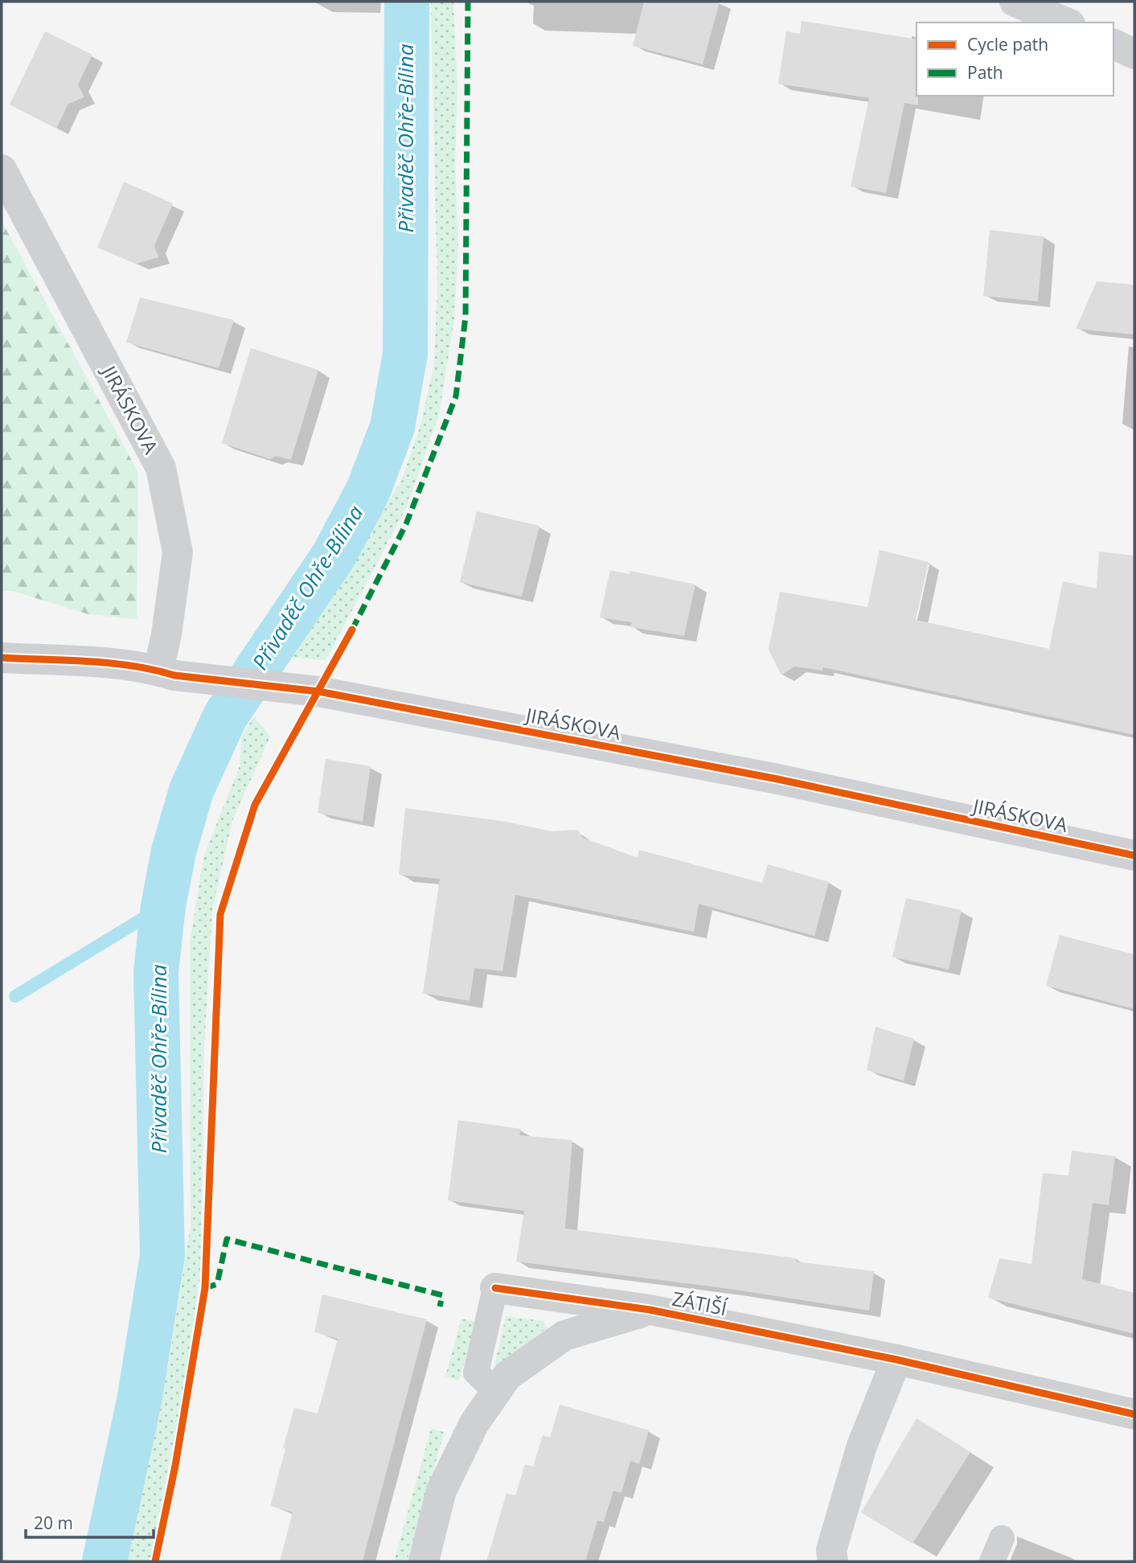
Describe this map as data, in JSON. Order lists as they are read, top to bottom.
{
  "streets": {
    "street": ["JIRÁSKOVA", "ZÁTIŠÍ"]
  },
  "water": ["Přivaděč Ohře-Bílina"],
  "legend": ["Cycle path", "Path"],
  "scale_bar": "20 m"
}
